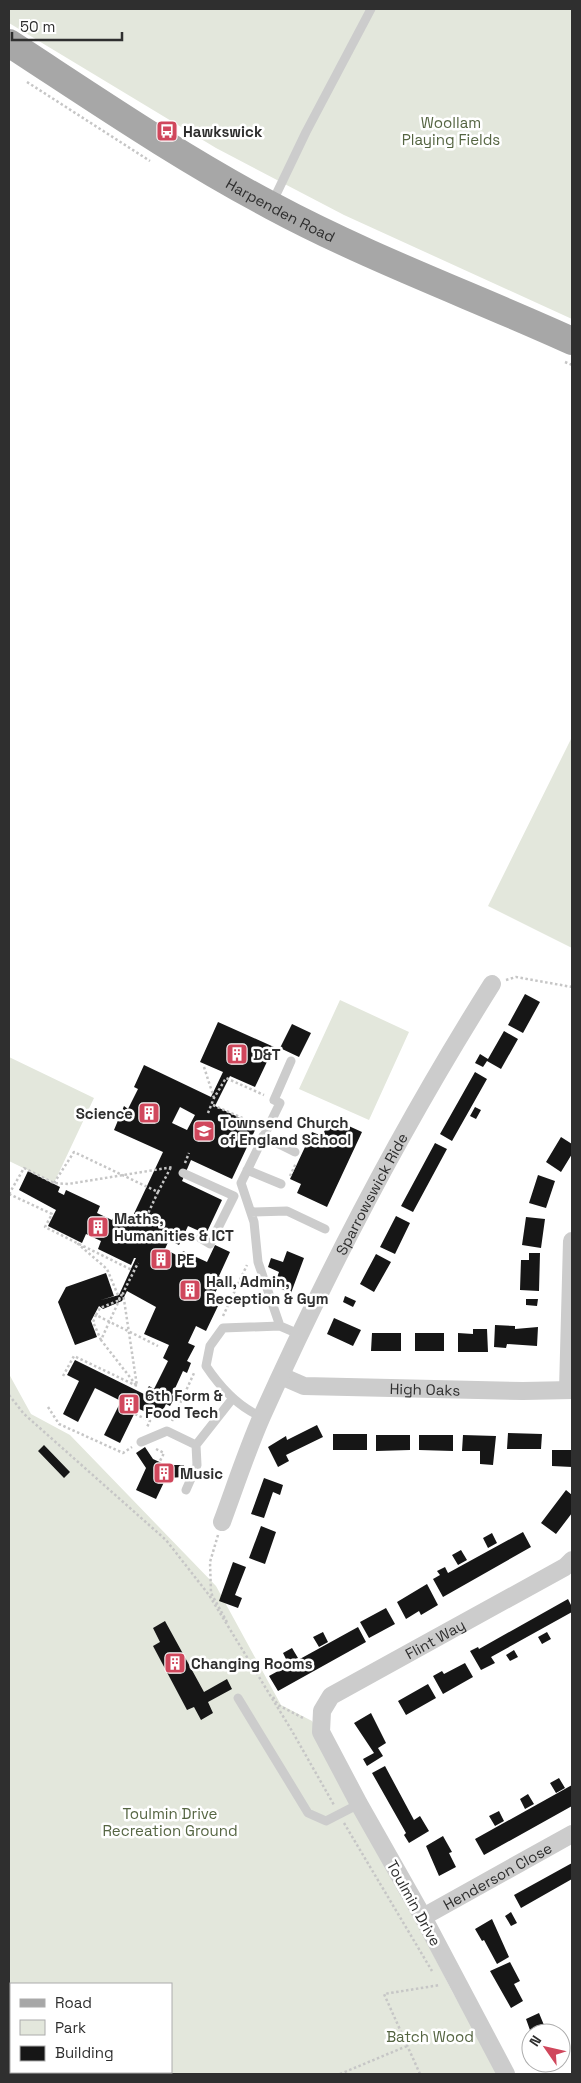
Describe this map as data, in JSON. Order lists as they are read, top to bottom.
{
  "streets": {
    "main road": ["Harpenden Road"],
    "street": [
      "Sparrowswick Ride",
      "High Oaks",
      "Flint Way",
      "Henderson Close",
      "Toulmin Drive"
    ]
  },
  "crossings": [
    ["Sparrowswick Ride", "High Oaks"],
    ["Flint Way", "Toulmin Drive"],
    ["Henderson Close", "Toulmin Drive"]
  ],
  "parks": ["Woollam Playing Fields", "Toulmin Drive Recreation Ground", "Batch Wood"],
  "places": {
    "bus stop": ["Hawkswick"],
    "building": [
      "D&T",
      "Science",
      "Maths, Humanities & ICT",
      "PE",
      "Hall, Admin, Reception & Gym",
      "6th Form & Food Tech",
      "Music",
      "Changing Rooms"
    ],
    "school or university": ["Townsend Church of England School"]
  },
  "legend": ["Road", "Park", "Building"],
  "scale_bar": "50 m",
  "north": "top left"
}
